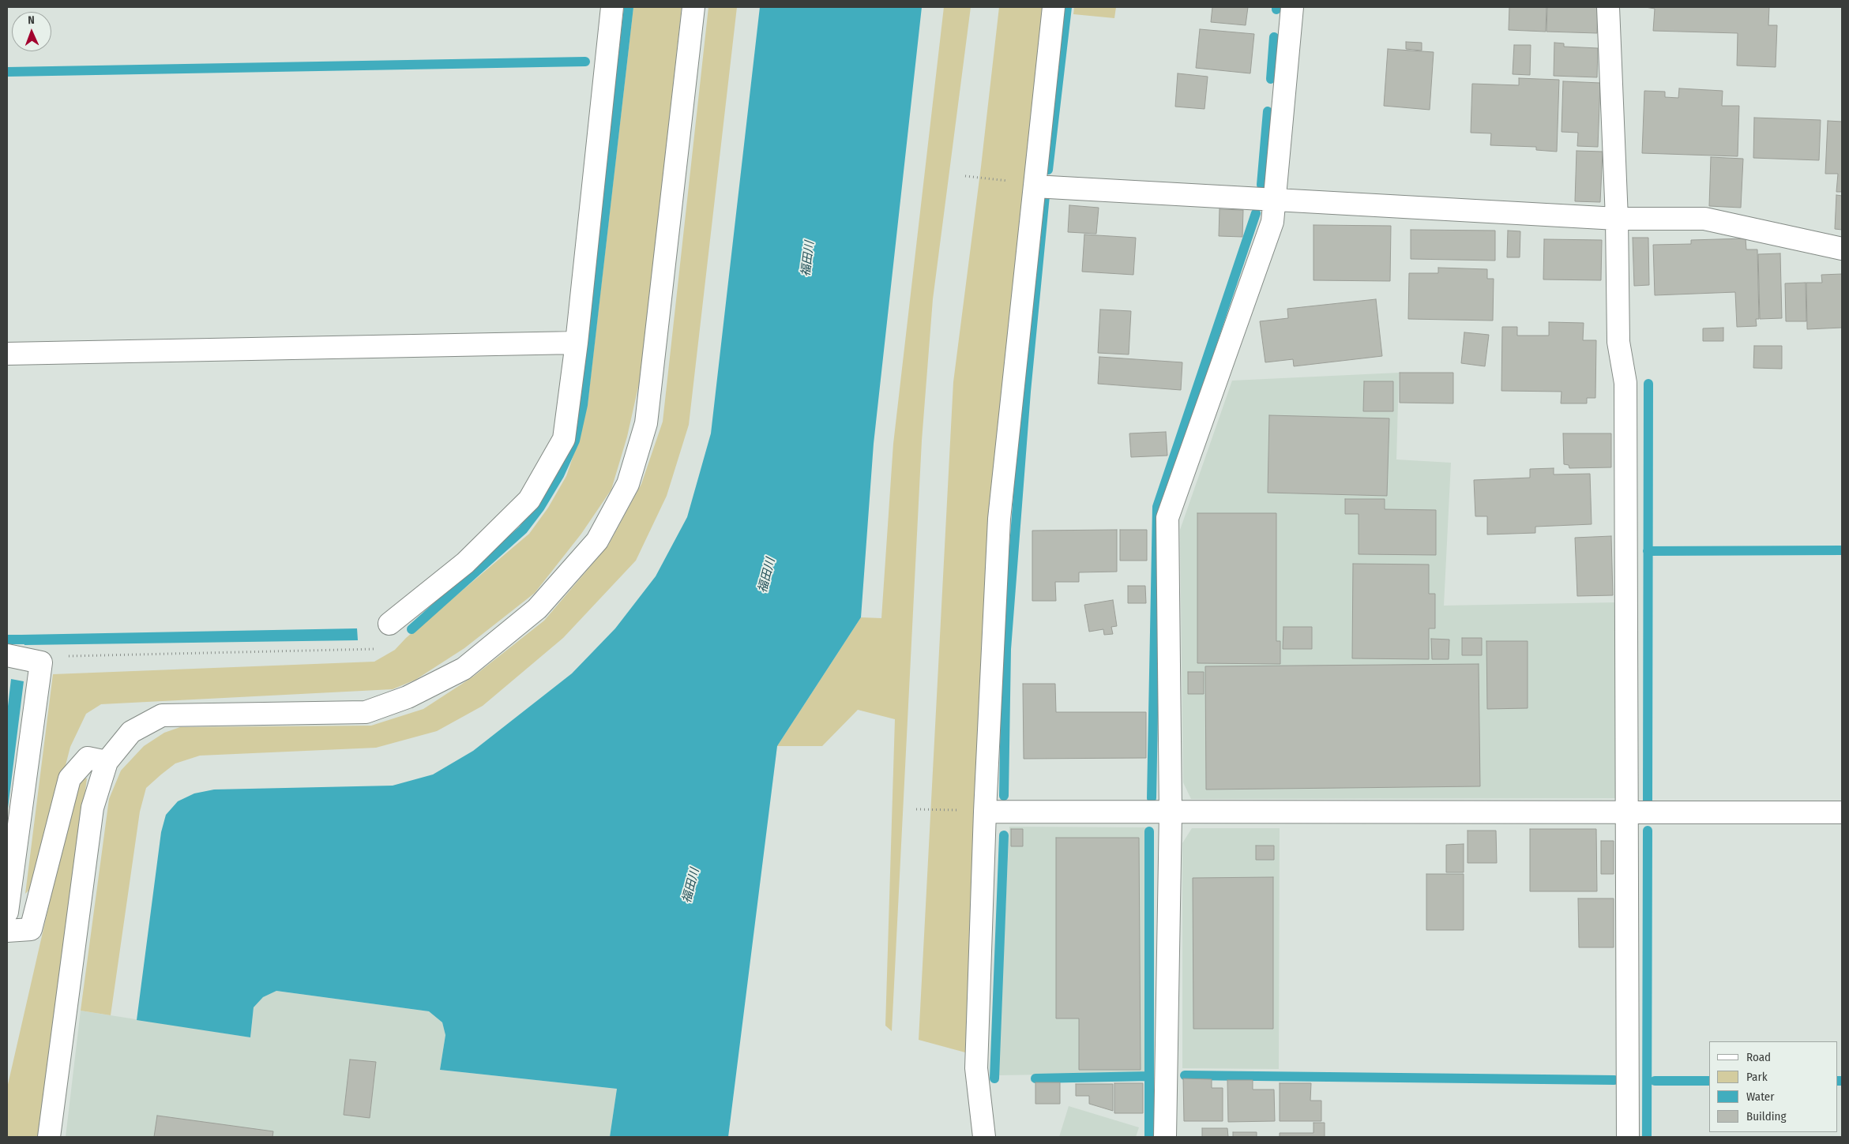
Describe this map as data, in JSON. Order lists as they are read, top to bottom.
{
  "water": ["福田川"],
  "legend": [
    "Road",
    "Park",
    "Water",
    "Building"
  ],
  "north": "top"
}
